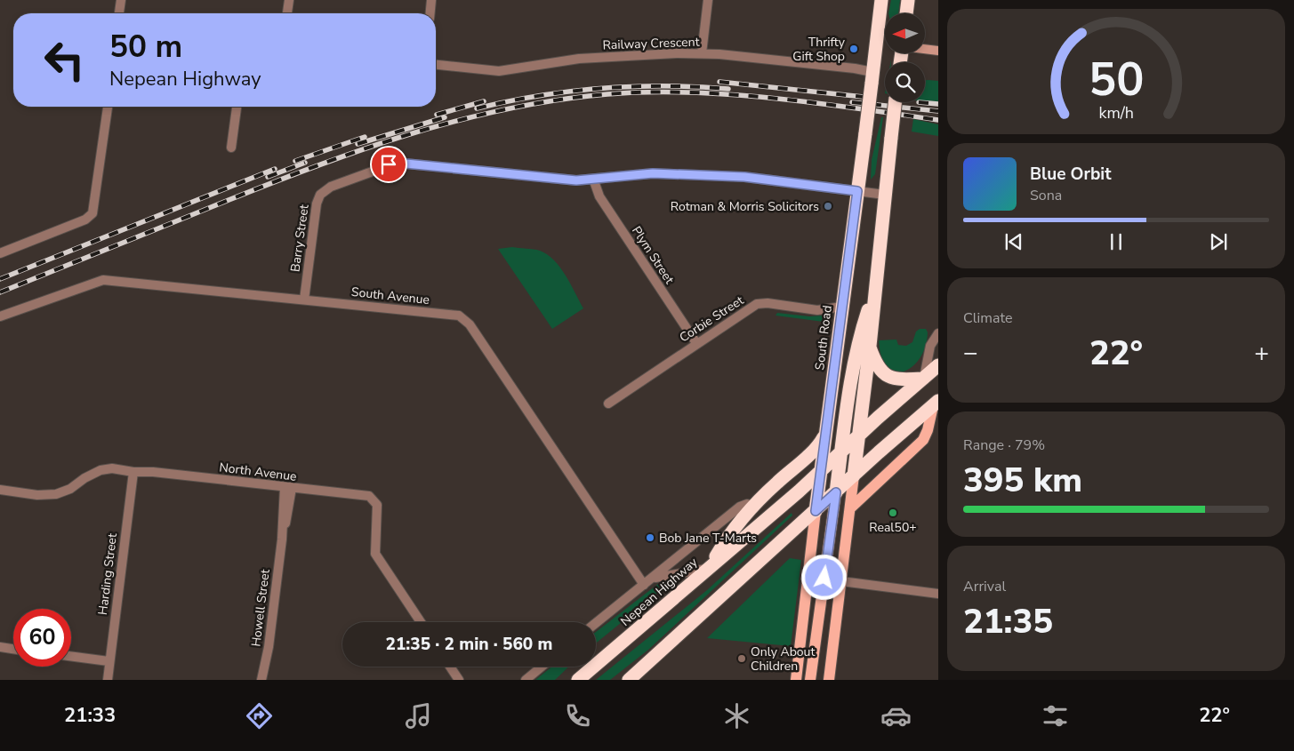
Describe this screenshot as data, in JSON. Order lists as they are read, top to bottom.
{
  "streets": {
    "highway": ["South Road", "Nepean Highway"],
    "street": [
      "Railway Crescent",
      "Barry Street",
      "Plym Street",
      "South Avenue",
      "Corbie Street",
      "North Avenue",
      "Harding Street",
      "Howell Street"
    ]
  },
  "crossings": [
    ["Railway Crescent", "South Road"],
    ["Barry Street", "Plym Street"],
    ["Barry Street", "South Avenue"],
    ["Barry Street", "South Road"],
    ["Plym Street", "Corbie Street"],
    ["Corbie Street", "South Road"],
    ["South Road", "Nepean Highway"],
    ["North Avenue", "Harding Street"],
    ["North Avenue", "Howell Street"]
  ],
  "places": [
    "Thrifty Gift Shop",
    "Rotman & Morris Solicitors",
    "Real50+",
    "Bob Jane T-Marts",
    "Only About Children"
  ],
  "north": "left",
  "page": {
    "turn": ["50 m", "Nepean Highway"],
    "song": ["Blue Orbit", "Sona"],
    "tile": [
      "Climate",
      ["Range · 79%", "395 km"],
      ["Arrival", "21:35"]
    ],
    "heat": ["−", "22°", "+"],
    "limit": "60",
    "trip": "21:35 · 2 min · 560 m",
    "tabs": ["21:33", "22°"],
    "gauge": ["50", "km/h"]
  }
}
